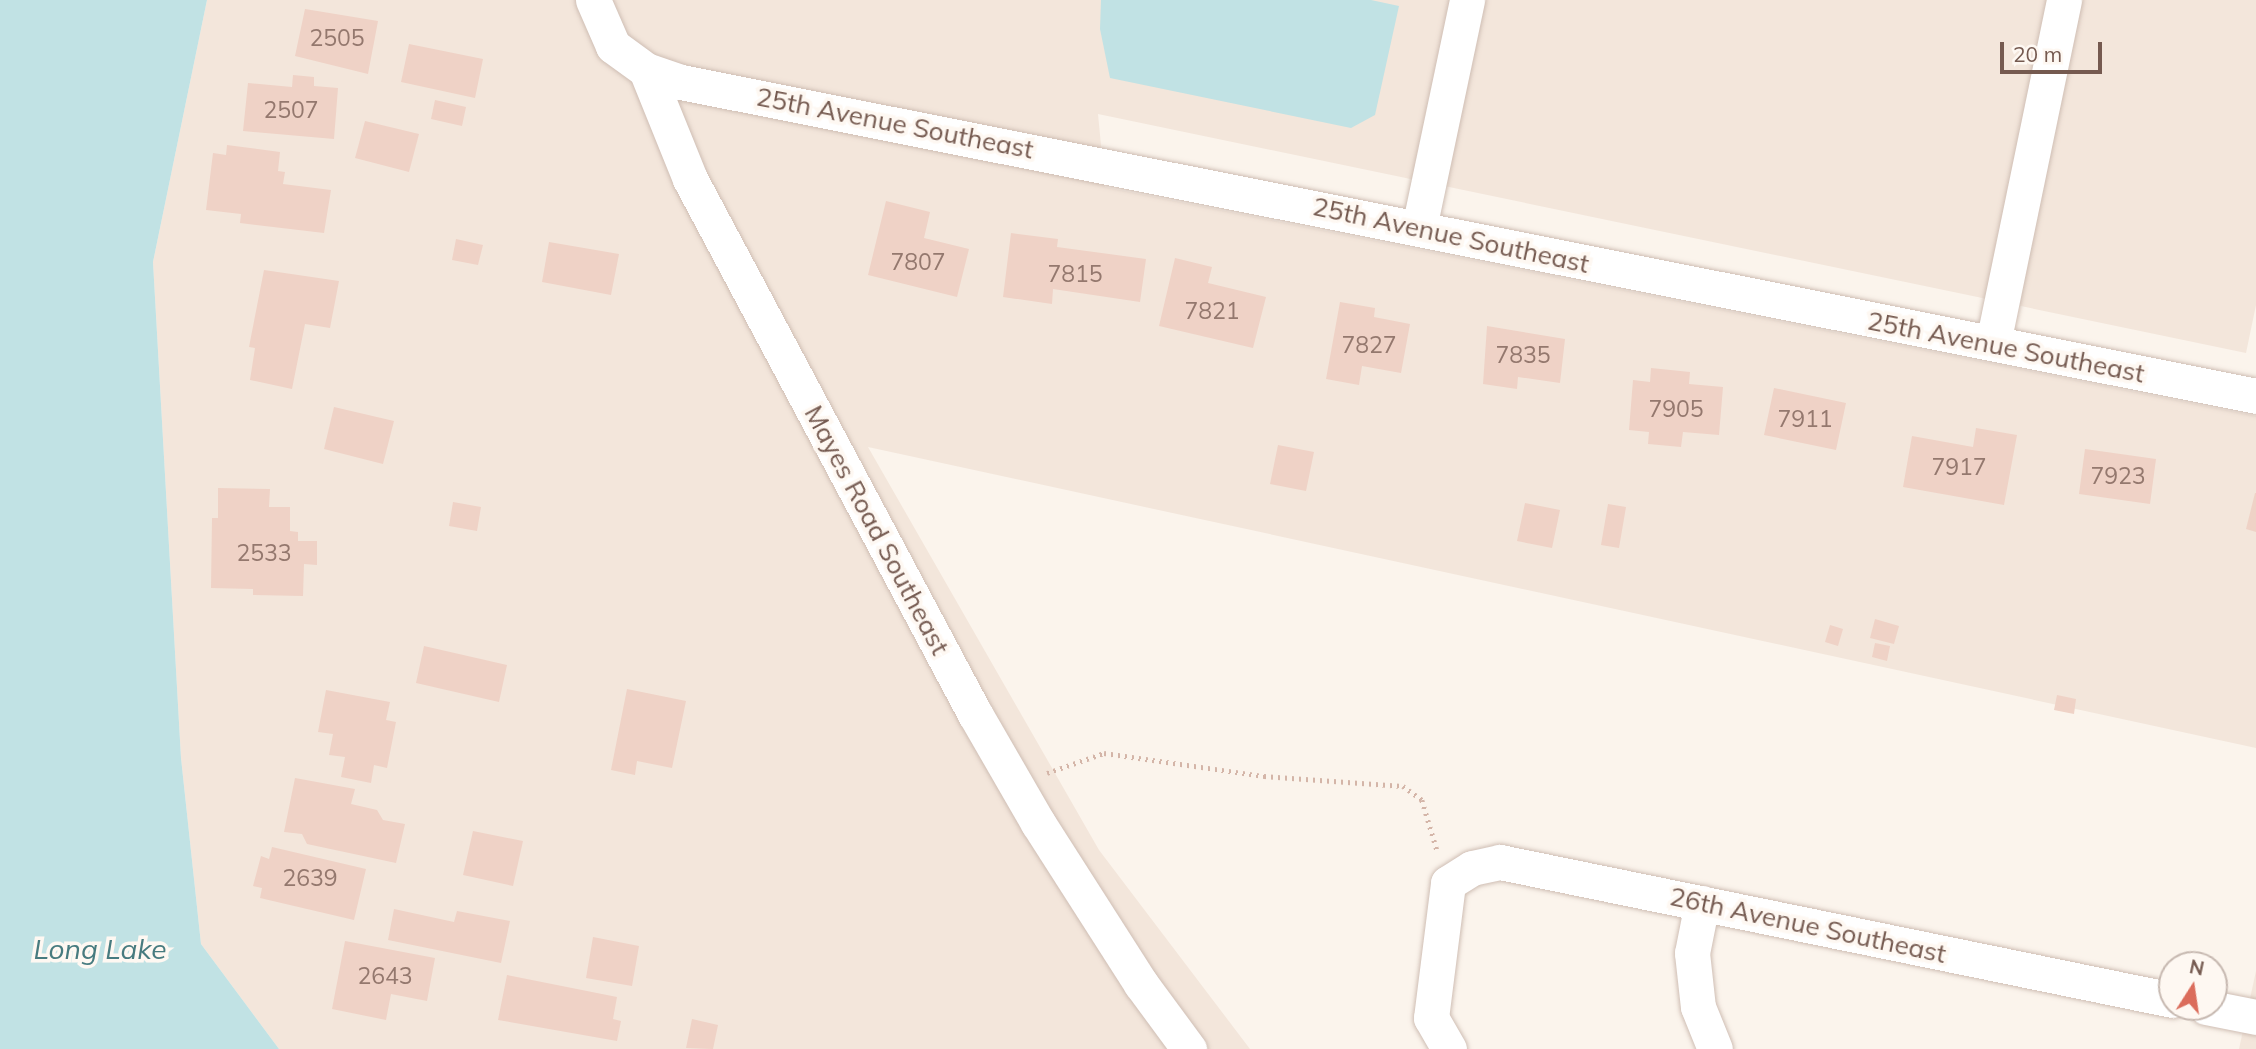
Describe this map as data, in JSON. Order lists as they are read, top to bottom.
{
  "streets": {
    "street": ["25th Avenue Southeast", "Mayes Road Southeast", "26th Avenue Southeast"]
  },
  "crossings": [
    ["25th Avenue Southeast", "Mayes Road Southeast"]
  ],
  "water": ["Long Lake"],
  "house_numbers": [
    "2505",
    "2507",
    "7807",
    "7815",
    "7821",
    "7827",
    "7835",
    "7905",
    "7911",
    "7917",
    "7923",
    "2533",
    "2639",
    "2643"
  ],
  "scale_bar": "20 m",
  "north": "top"
}
